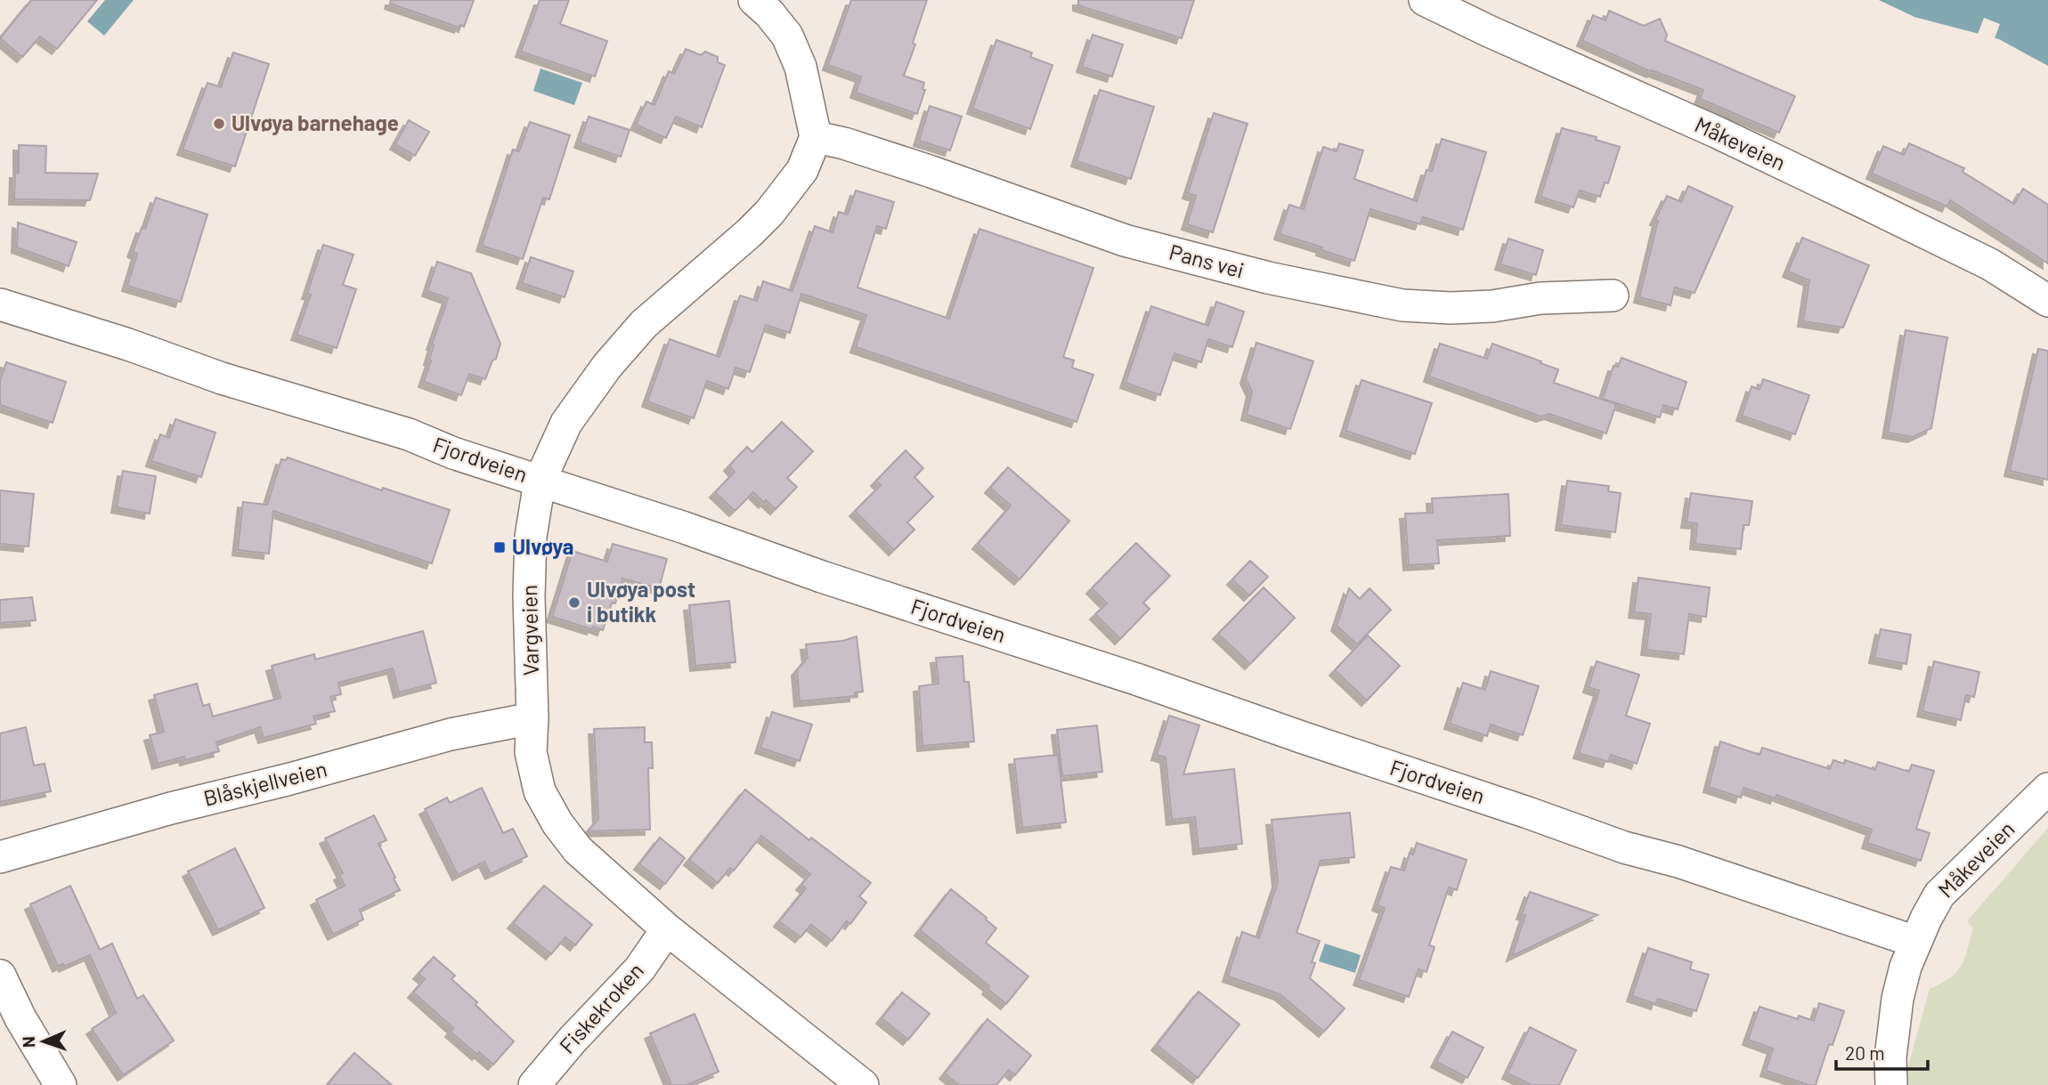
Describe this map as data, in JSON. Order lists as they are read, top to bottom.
{
  "streets": {
    "street": [
      "Måkeveien",
      "Pans vei",
      "Fjordveien",
      "Vargveien",
      "Blåskjellveien",
      "Fiskekroken"
    ]
  },
  "crossings": [
    ["Måkeveien", "Fjordveien"],
    ["Pans vei", "Vargveien"],
    ["Fjordveien", "Vargveien"],
    ["Vargveien", "Blåskjellveien"],
    ["Vargveien", "Fiskekroken"]
  ],
  "places": {
    "other": ["Ulvøya barnehage", "Ulvøya post i butikk"],
    "transit": ["Ulvøya"]
  },
  "scale_bar": "20 m",
  "north": "left"
}
